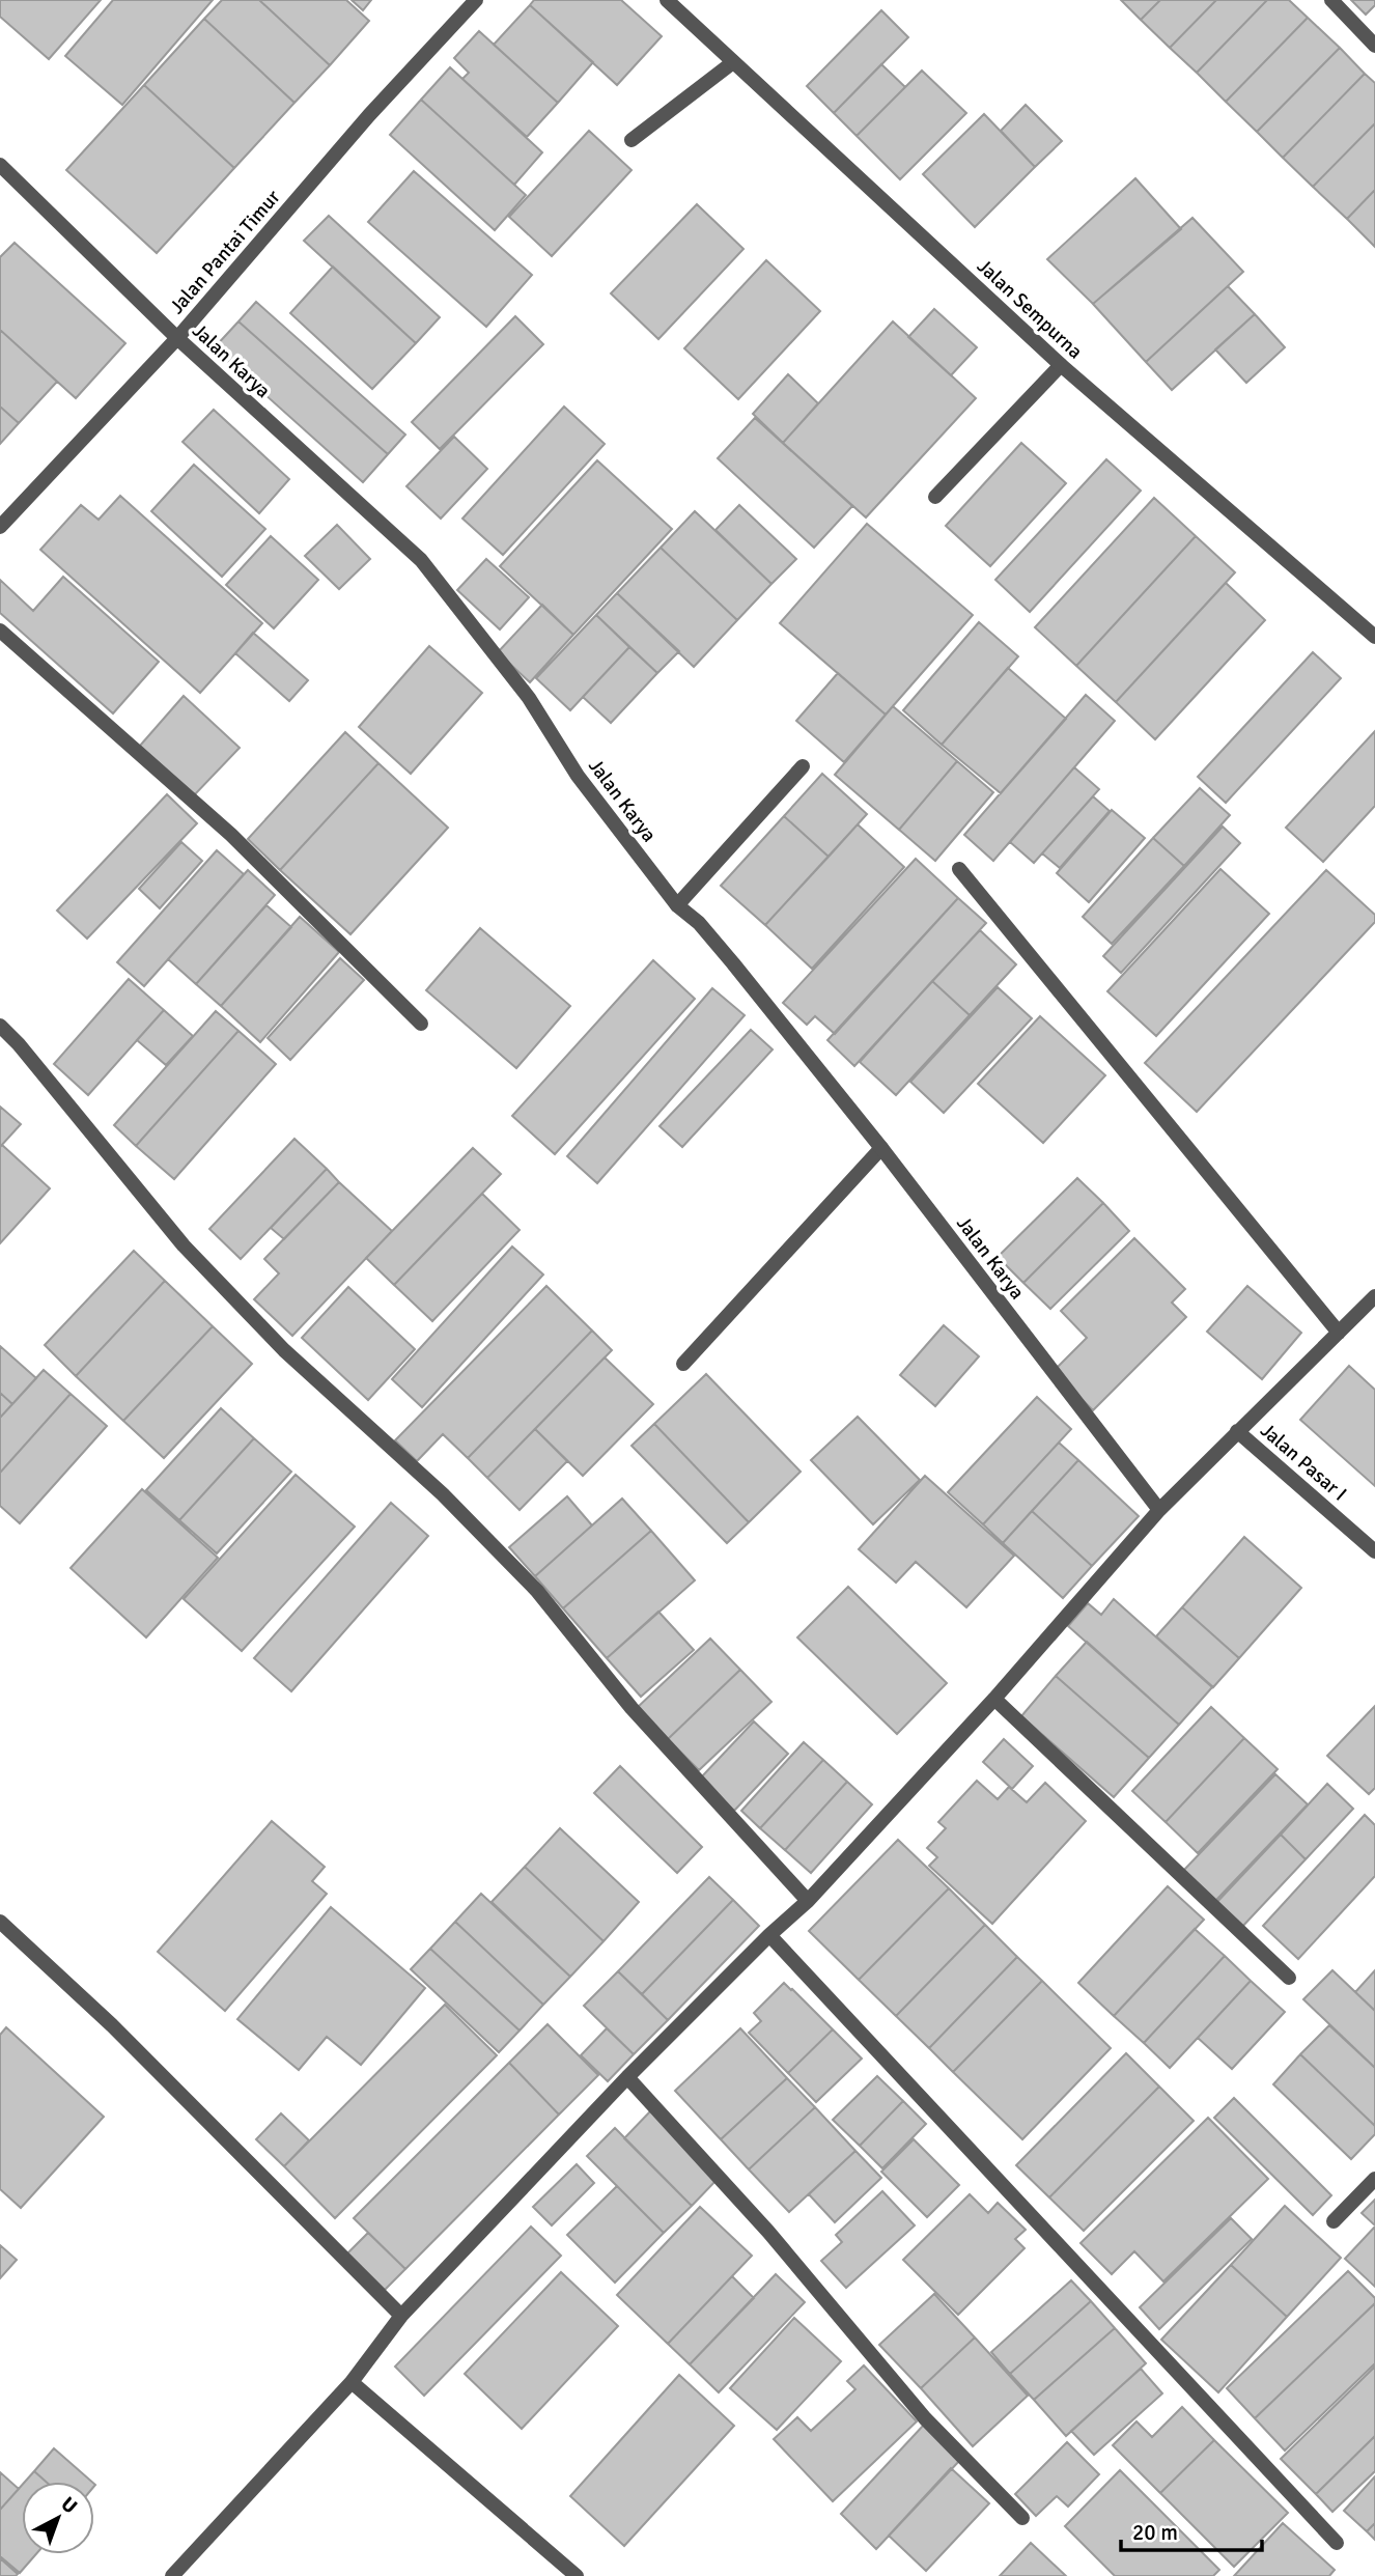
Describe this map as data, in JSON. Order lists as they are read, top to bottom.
{
  "streets": {
    "street": [
      "Jalan Pantai Timur",
      "Jalan Sempurna",
      "Jalan Karya",
      "Jalan Pasar I"
    ]
  },
  "crossings": [
    ["Jalan Pantai Timur", "Jalan Karya"]
  ],
  "scale_bar": "20 m",
  "north": "top right"
}
